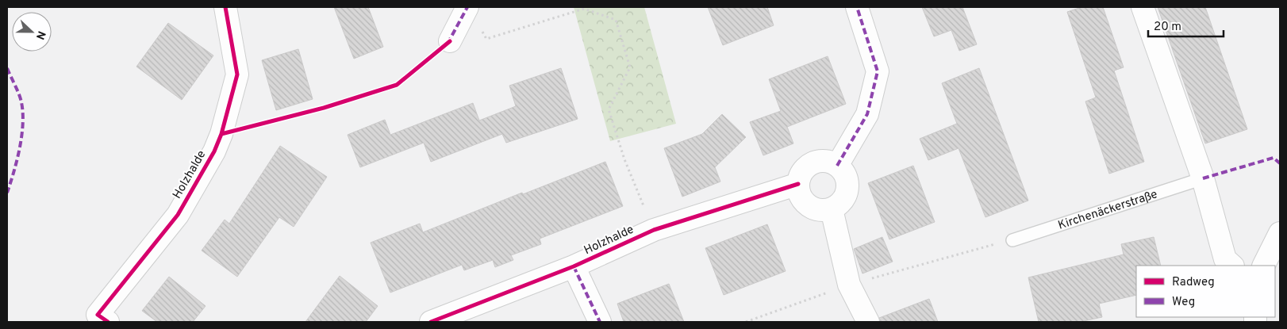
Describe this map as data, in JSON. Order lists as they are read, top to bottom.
{
  "streets": {
    "street": ["Holzhalde"],
    "lane": ["Kirchenäckerstraße"]
  },
  "legend": ["Radweg", "Weg"],
  "scale_bar": "20 m",
  "north": "right"
}
